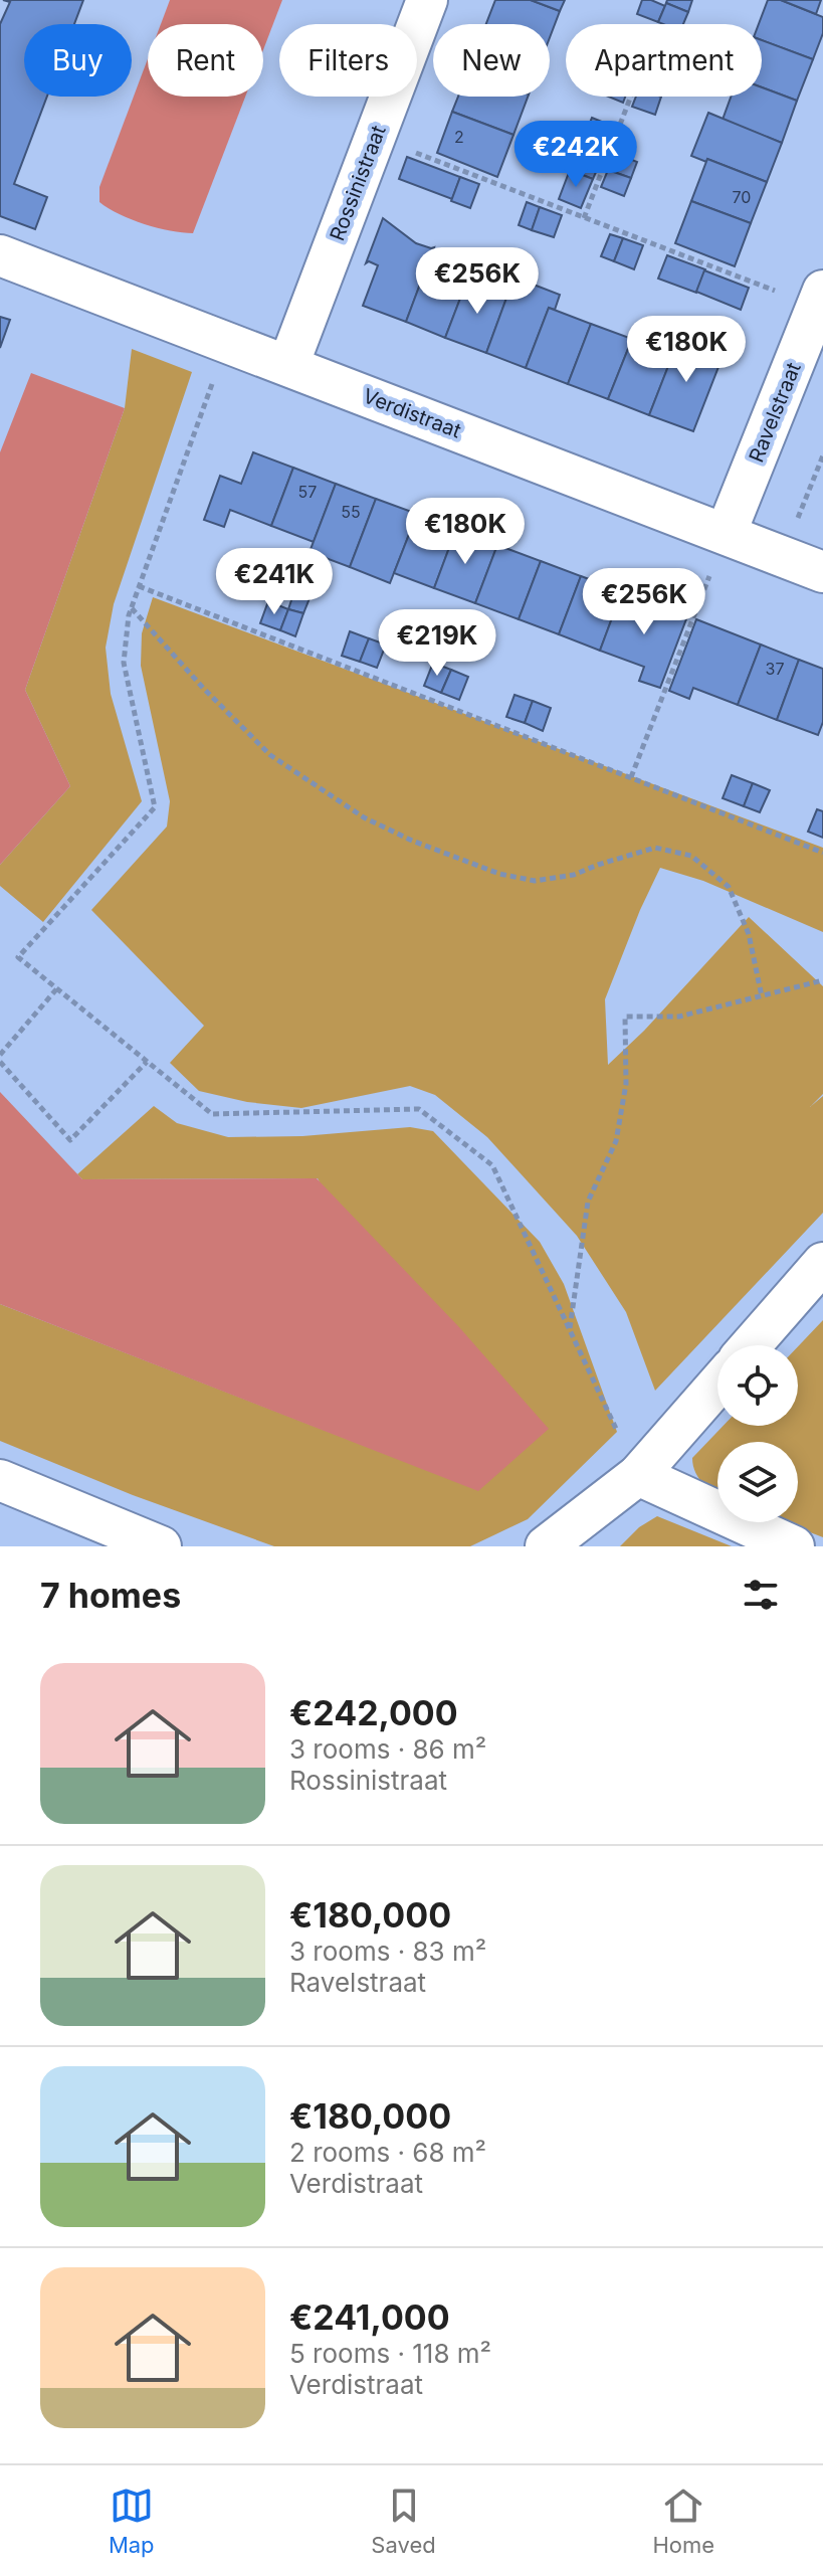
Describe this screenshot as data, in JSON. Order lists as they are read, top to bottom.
{
  "streets": {
    "street": ["Rossinistraat", "Ravelstraat", "Verdistraat"]
  },
  "crossings": [
    ["Rossinistraat", "Verdistraat"],
    ["Ravelstraat", "Verdistraat"]
  ],
  "house_numbers": [
    "2",
    "70",
    "57",
    "55",
    "37"
  ],
  "page": {
    "chip": [
      "Buy",
      "Rent",
      "Filters",
      "New",
      "Apartment"
    ],
    "price": [
      "€242K",
      "€256K",
      "€180K",
      "€180K",
      "€241K",
      "€256K",
      "€219K"
    ],
    "heading": "7 homes",
    "list": [
      {
        "name": "€242,000",
        "note": "3 rooms · 86 m² · Rossinistraat"
      },
      {
        "name": "€180,000",
        "note": "3 rooms · 83 m² · Ravelstraat"
      },
      {
        "name": "€180,000",
        "note": "2 rooms · 68 m² · Verdistraat"
      },
      {
        "name": "€241,000",
        "note": "5 rooms · 118 m² · Verdistraat"
      }
    ],
    "tabs": ["Map", "Saved", "Home"]
  }
}
